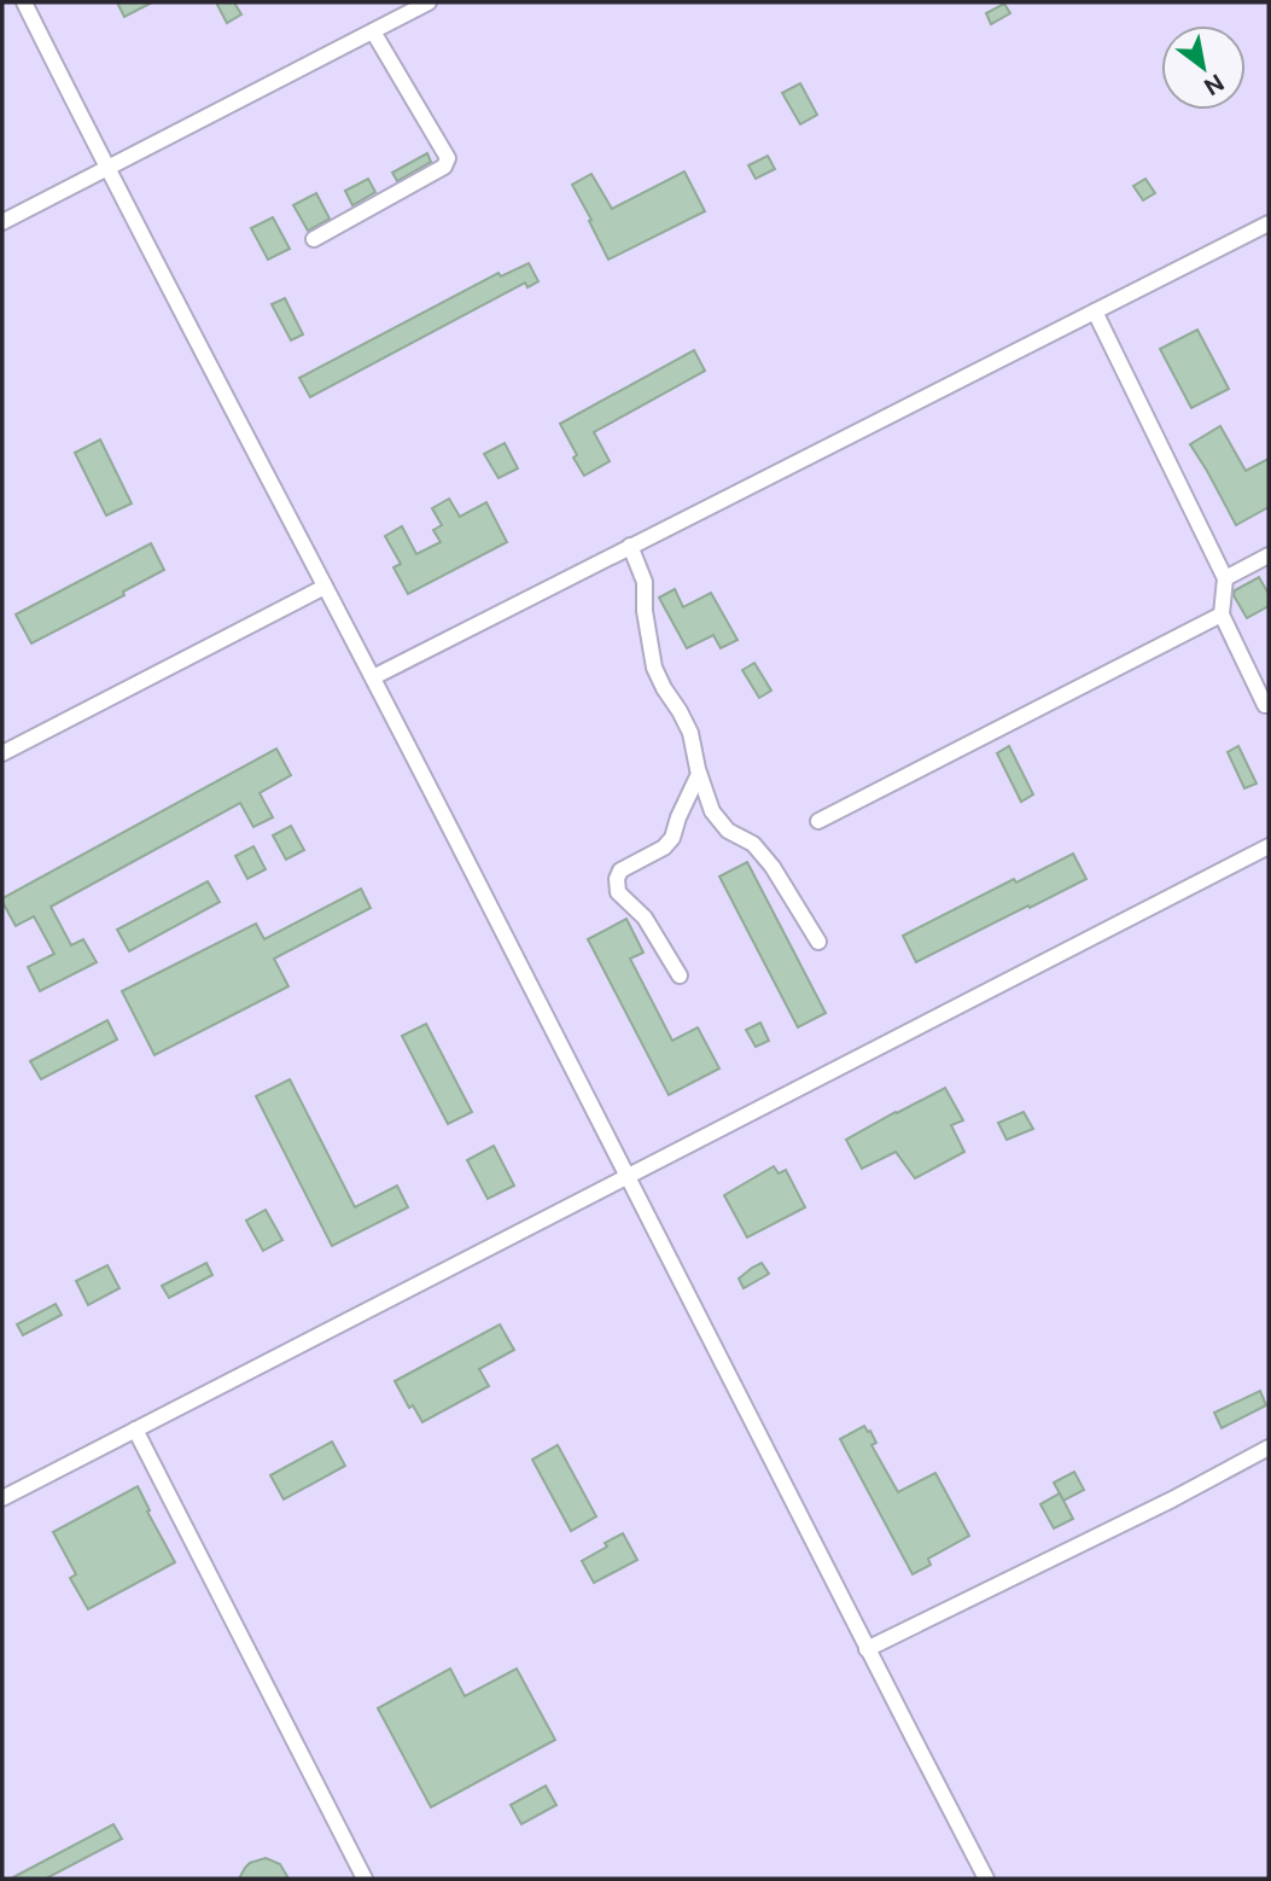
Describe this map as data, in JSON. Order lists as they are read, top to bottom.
{
  "north": "bottom right"
}
